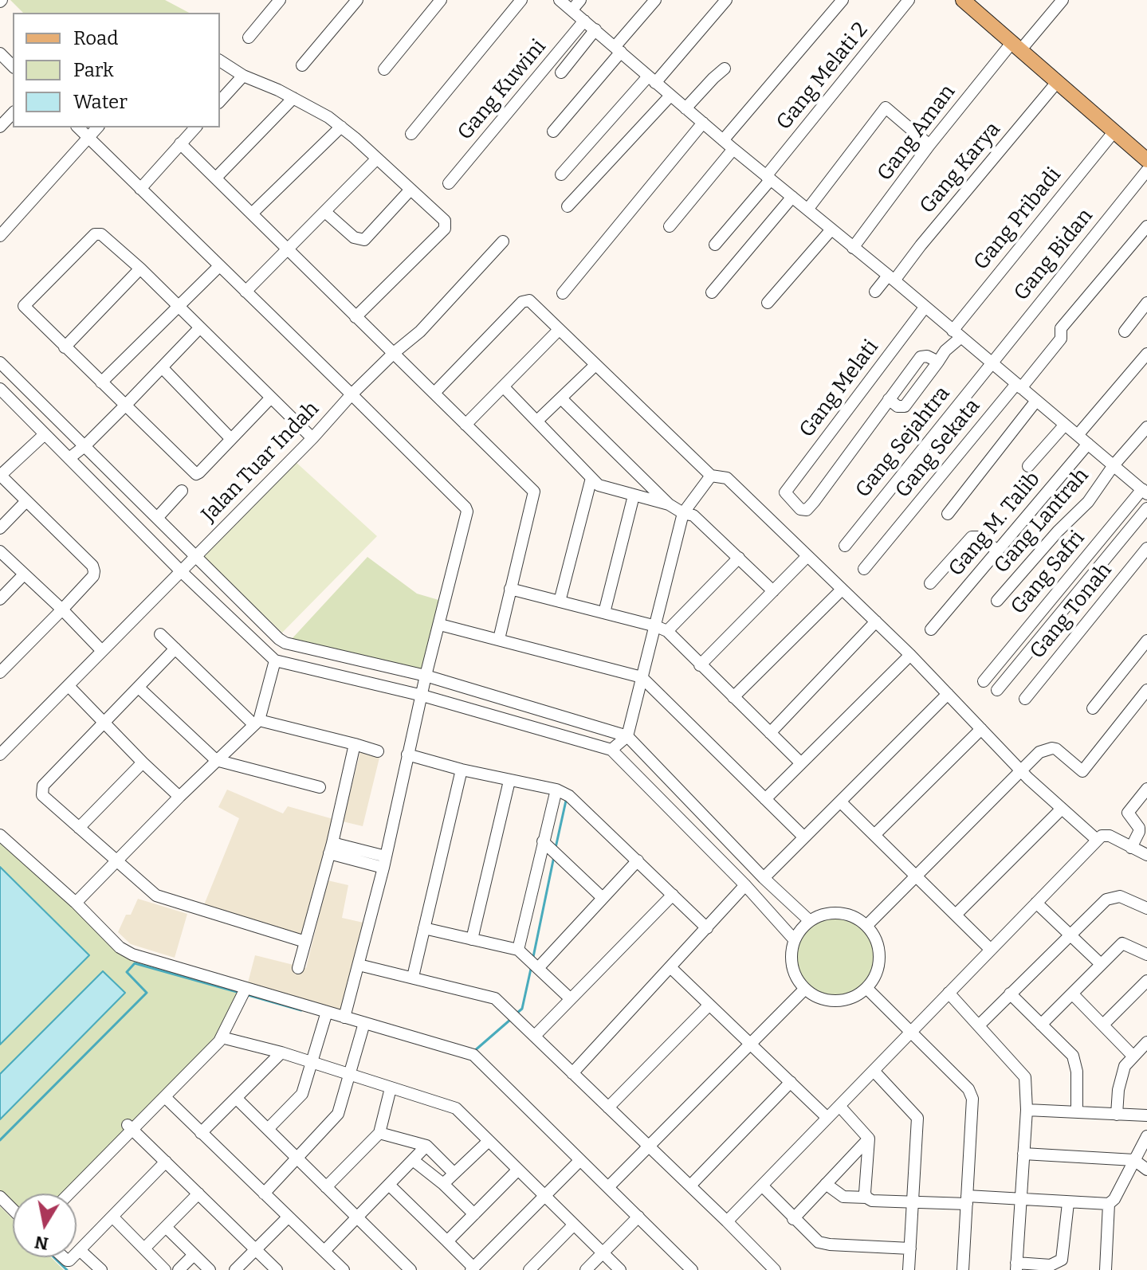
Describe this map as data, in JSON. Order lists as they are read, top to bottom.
{
  "streets": {
    "street": [
      "Gang Melati 2",
      "Gang Kuwini",
      "Gang Aman",
      "Gang Karya",
      "Gang Pribadi",
      "Gang Bidan",
      "Gang Melati",
      "Gang Sejahtra",
      "Gang Sekata",
      "Jalan Tuar Indah",
      "Gang Lantrah",
      "Gang M. Talib",
      "Gang Safri",
      "Gang Tonah"
    ]
  },
  "crossings": [
    ["Gang Pribadi", "Gang Melati"],
    ["Gang Bidan", "Gang Sejahtra"]
  ],
  "legend": ["Road", "Park", "Water"],
  "north": "bottom"
}
